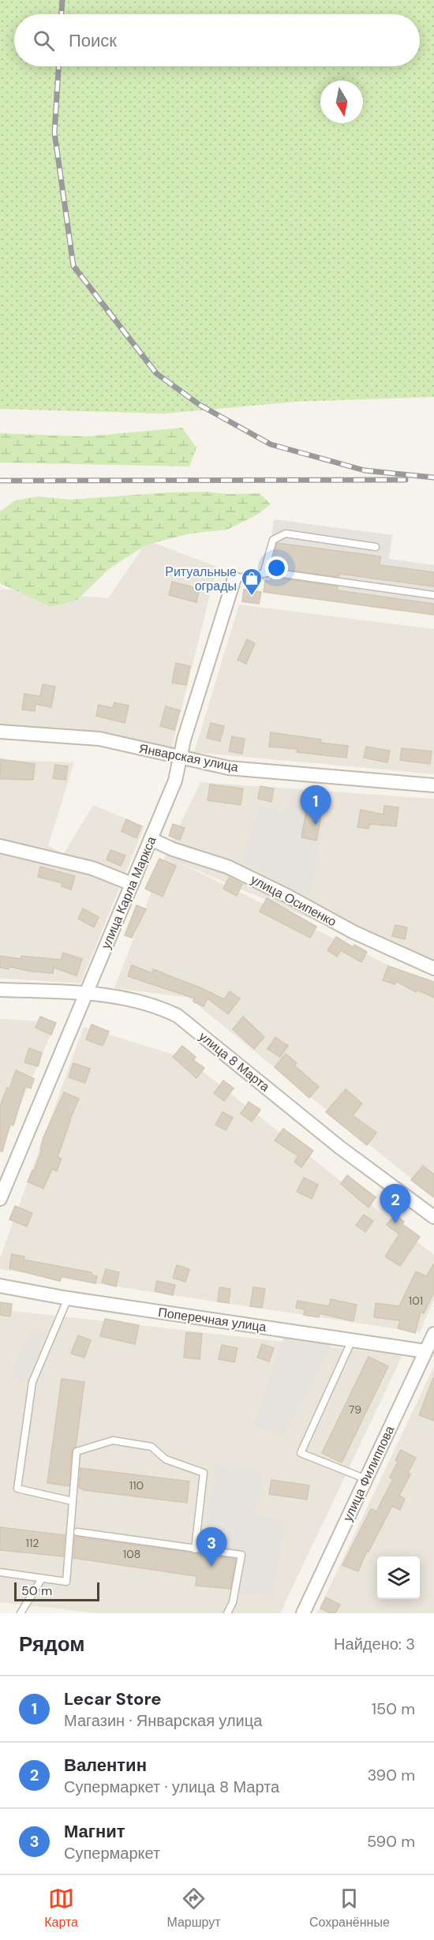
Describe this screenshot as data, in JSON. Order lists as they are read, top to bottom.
{
  "streets": {
    "street": [
      "Январская улица",
      "улица Карла Маркса",
      "улица Осипенко",
      "улица 8 Марта",
      "Поперечная улица",
      "улица Филиппова"
    ]
  },
  "crossings": [
    ["Январская улица", "улица Карла Маркса"],
    ["улица Карла Маркса", "улица Осипенко"],
    ["улица Карла Маркса", "улица 8 Марта"],
    ["Поперечная улица", "улица Филиппова"]
  ],
  "places": {
    "shop": ["Ритуальные ограды"]
  },
  "house_numbers": [
    "101",
    "79",
    "110",
    "112",
    "108"
  ],
  "scale_bar": "50 m",
  "north": "bottom",
  "page": {
    "search": "Поиск",
    "pins": ["1", "2", "3"],
    "scale": "50 m",
    "heading": ["Рядом", "Найдено: 3"],
    "list": [
      {
        "mark": "1",
        "name": "Lecar Store",
        "note": "Магазин · Январская улица",
        "value": "150 m"
      },
      {
        "mark": "2",
        "name": "Валентин",
        "note": "Супермаркет · улица 8 Марта",
        "value": "390 m"
      },
      {
        "mark": "3",
        "name": "Магнит",
        "note": "Супермаркет",
        "value": "590 m"
      }
    ],
    "nav": ["Карта", "Маршрут", "Сохранённые"]
  }
}
